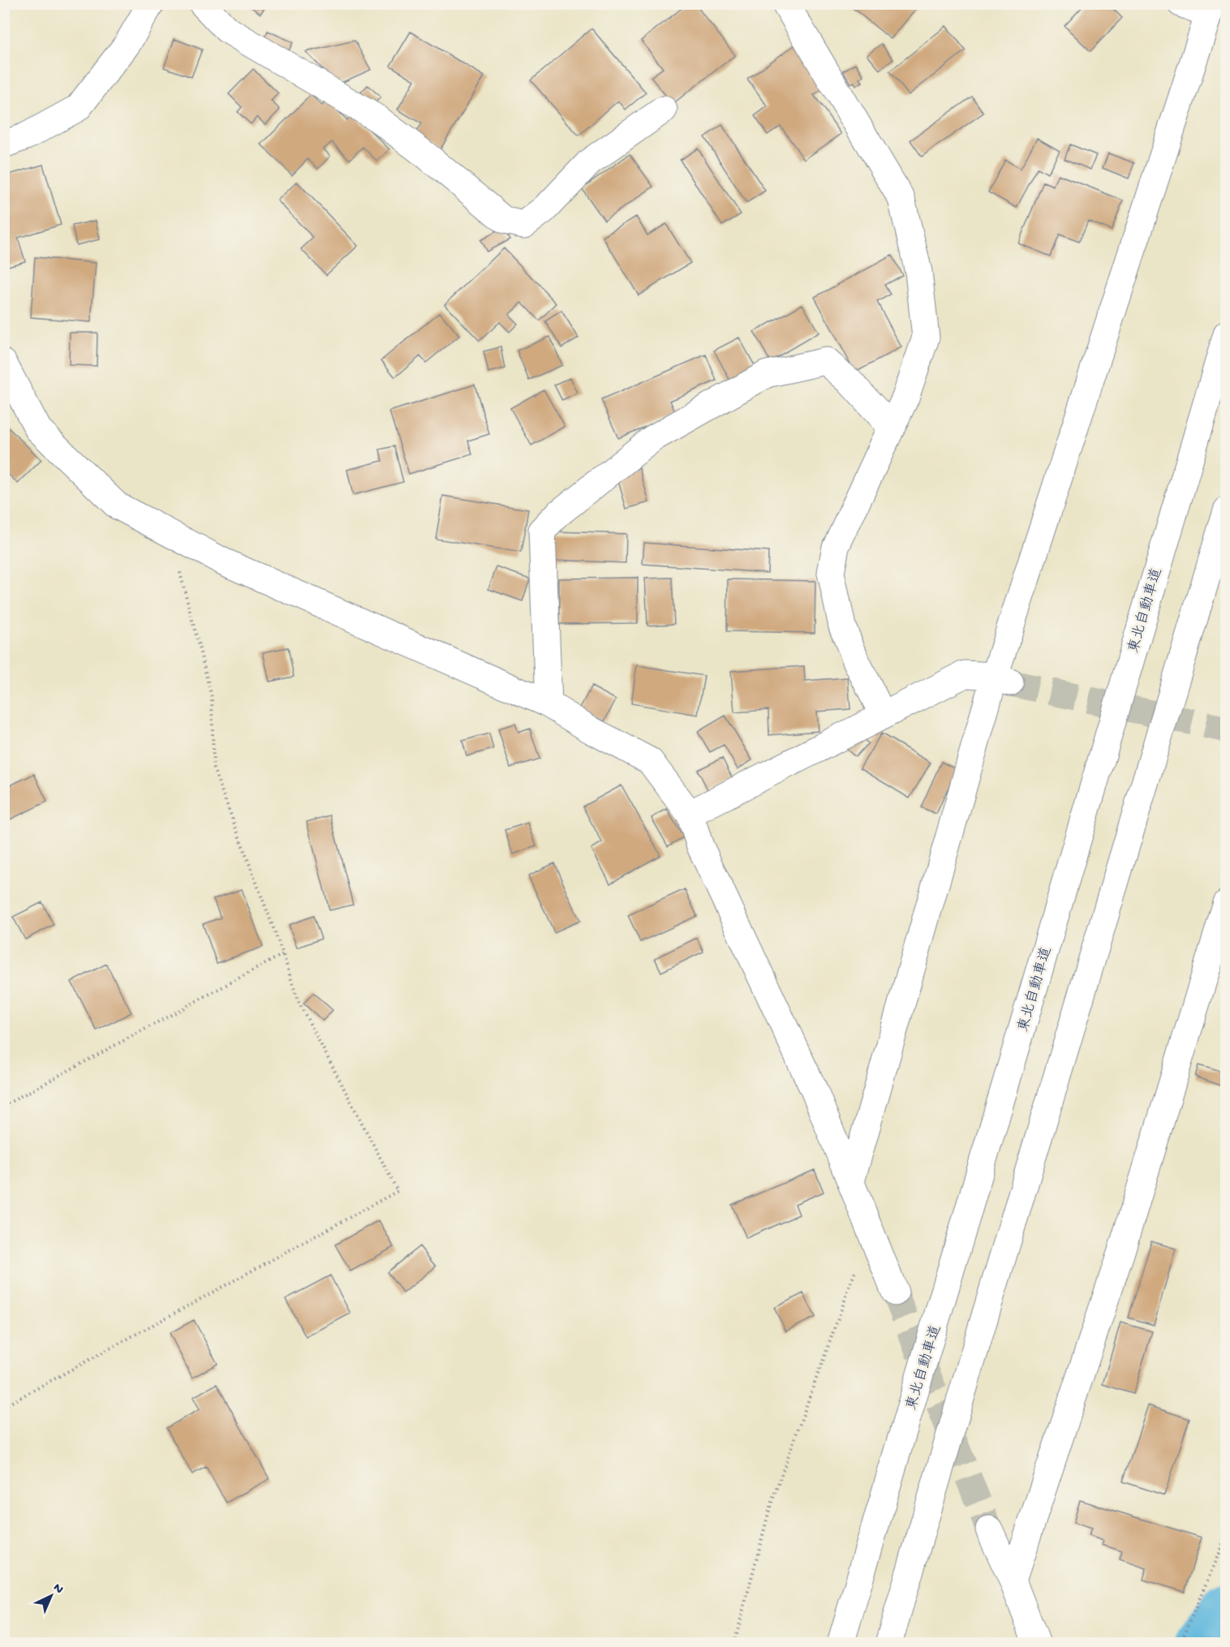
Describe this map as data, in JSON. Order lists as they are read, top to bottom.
{
  "streets": {
    "main road": ["東北自動車道"]
  },
  "north": "top right"
}
